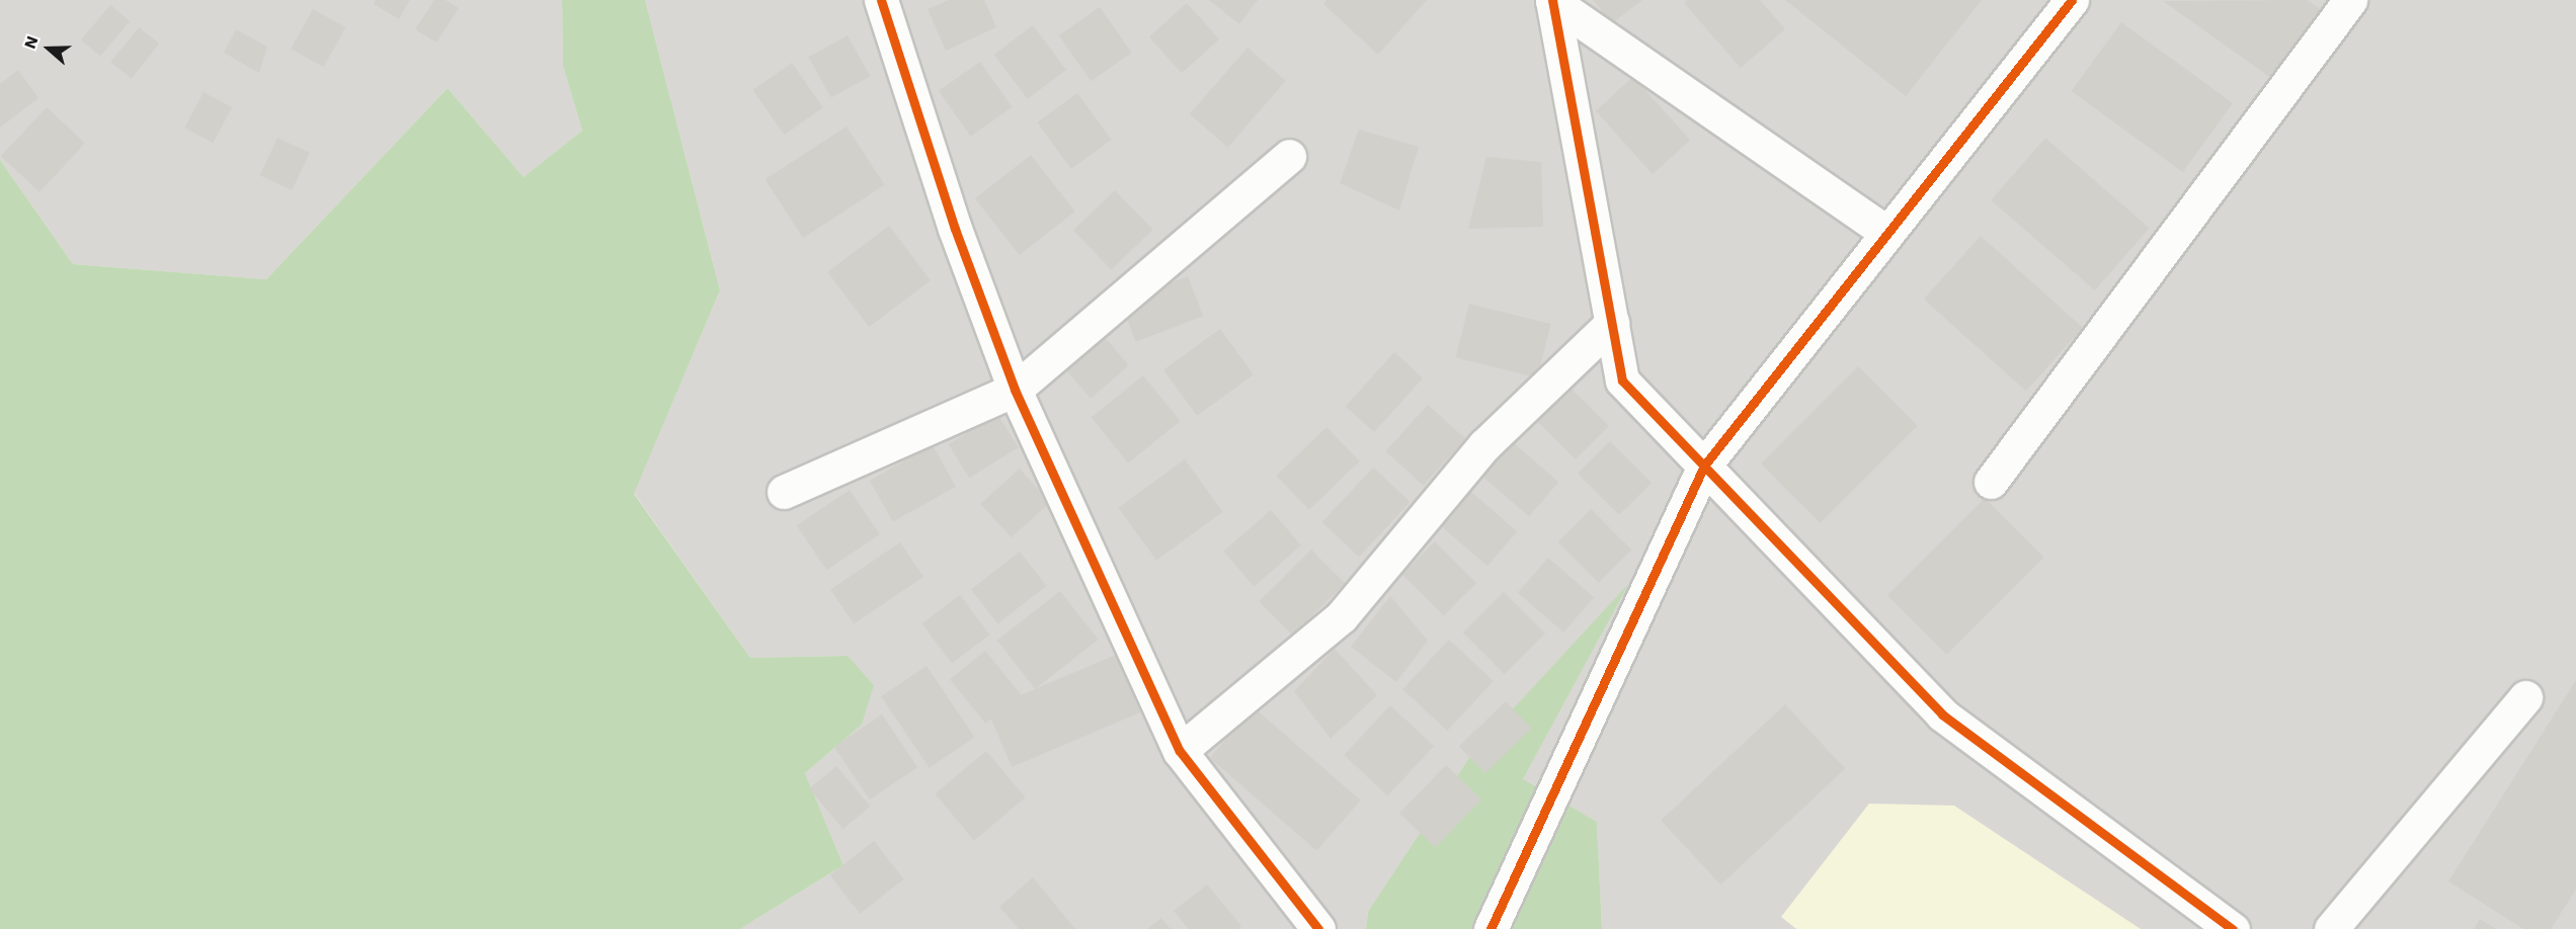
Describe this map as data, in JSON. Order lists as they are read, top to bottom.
{
  "north": "left"
}
